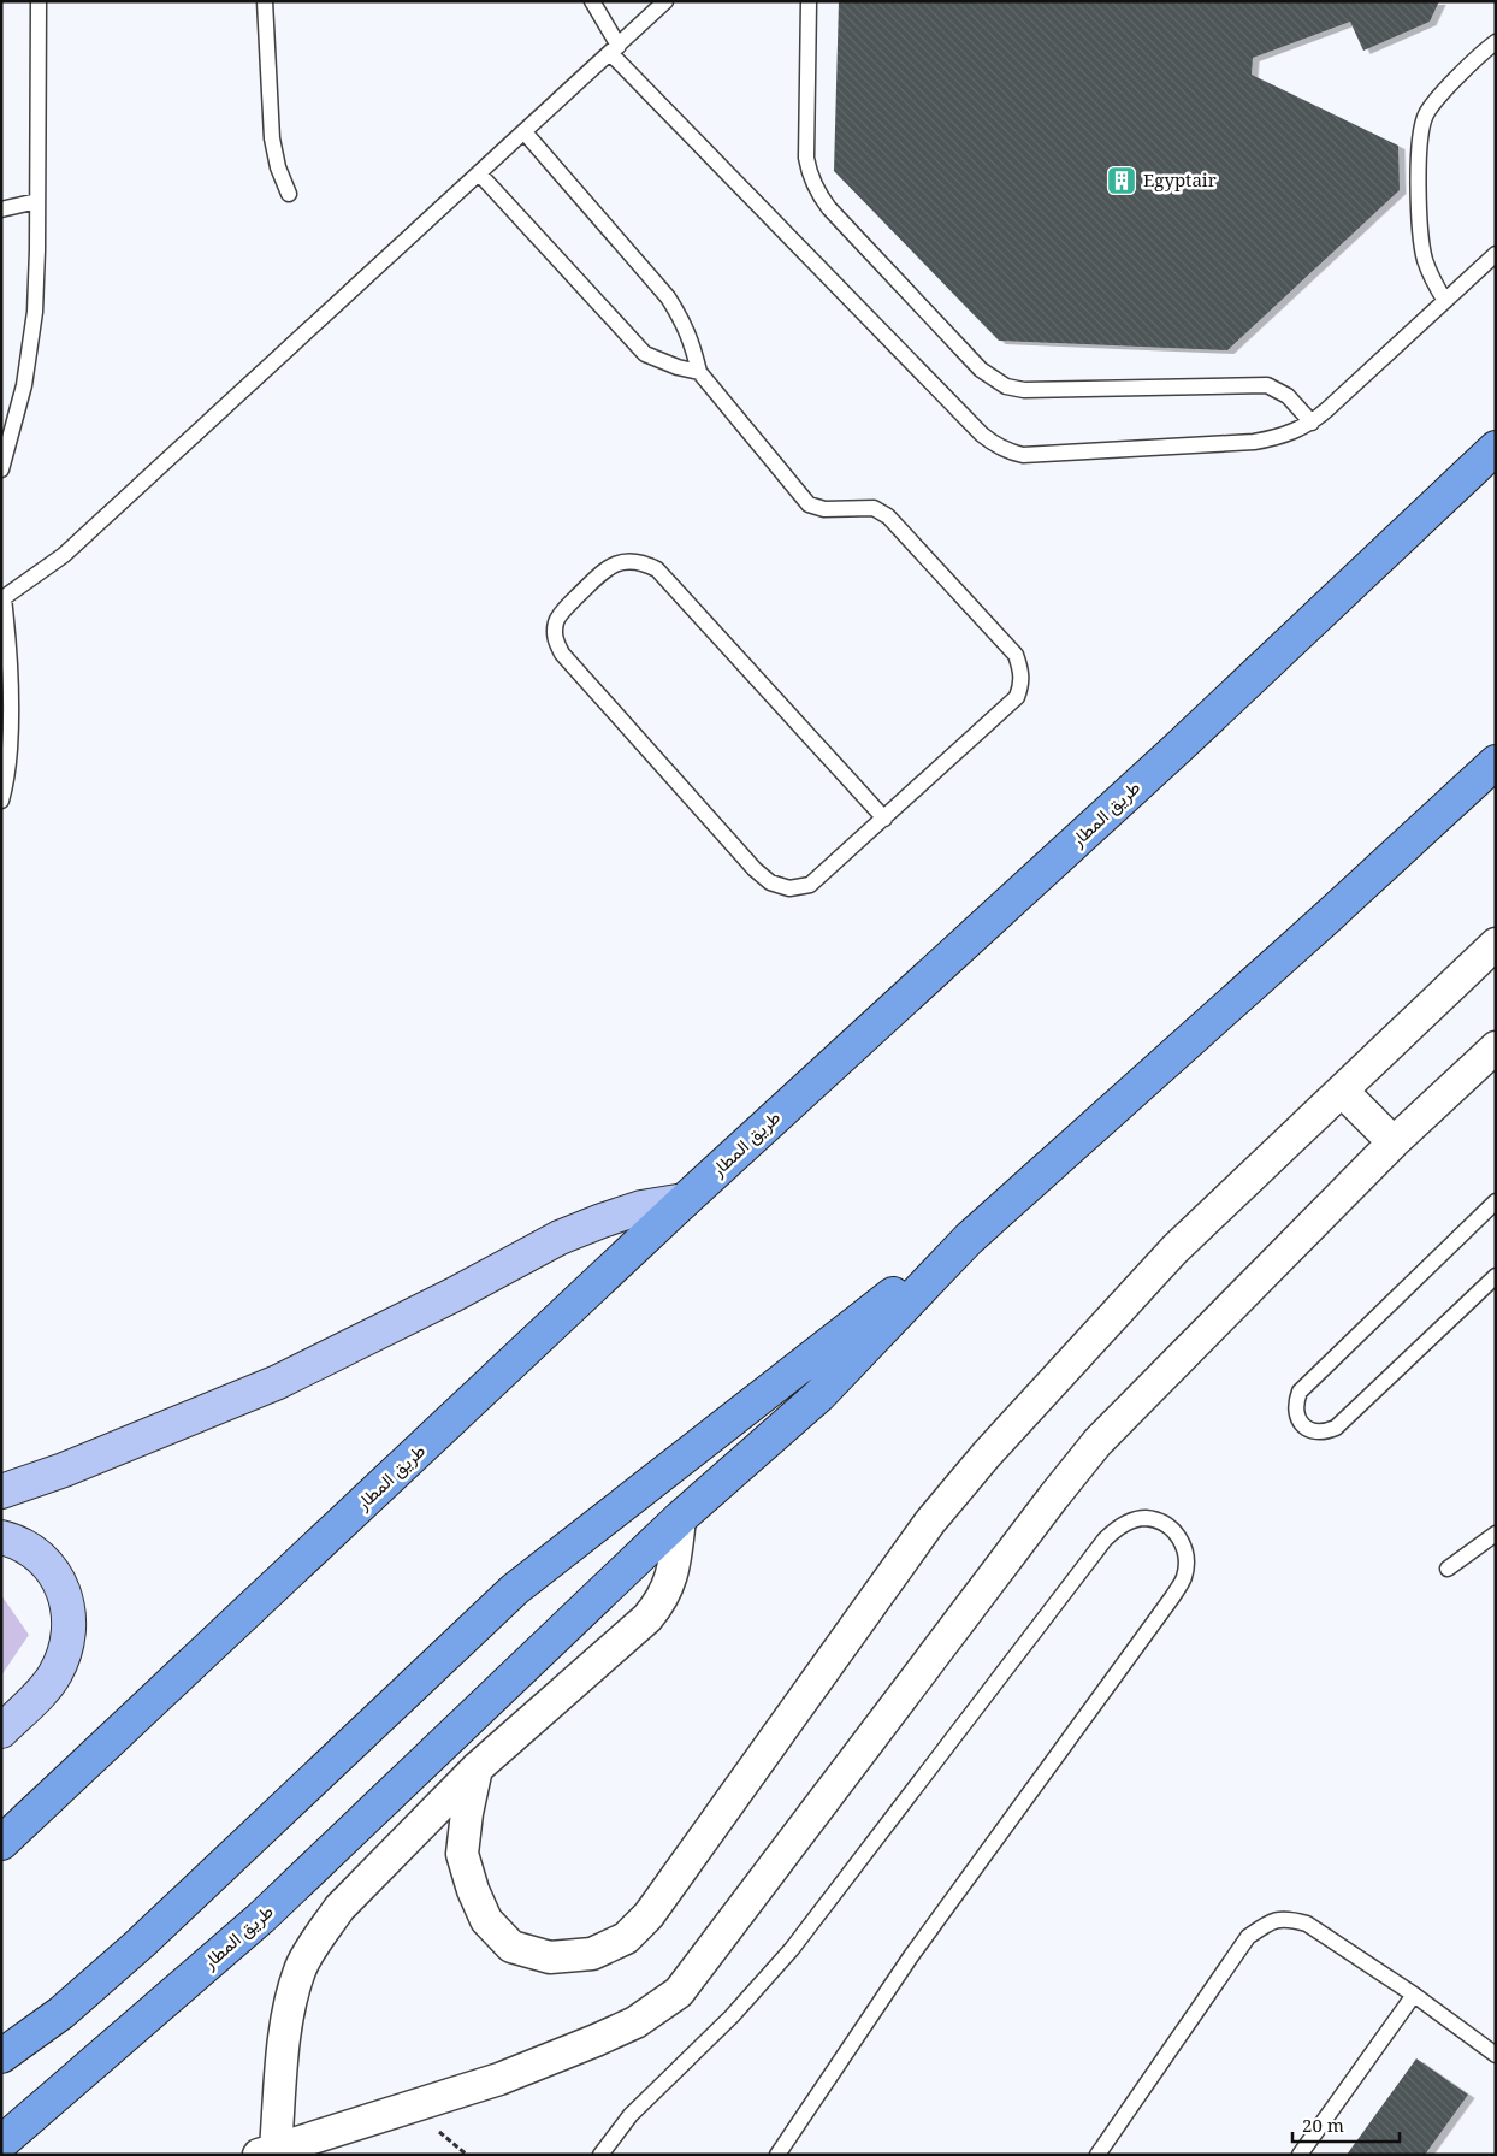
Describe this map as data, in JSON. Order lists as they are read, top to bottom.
{
  "streets": {
    "main road": ["طريق المطار"]
  },
  "places": {
    "building": ["Egyptair"]
  },
  "scale_bar": "20 m"
}
